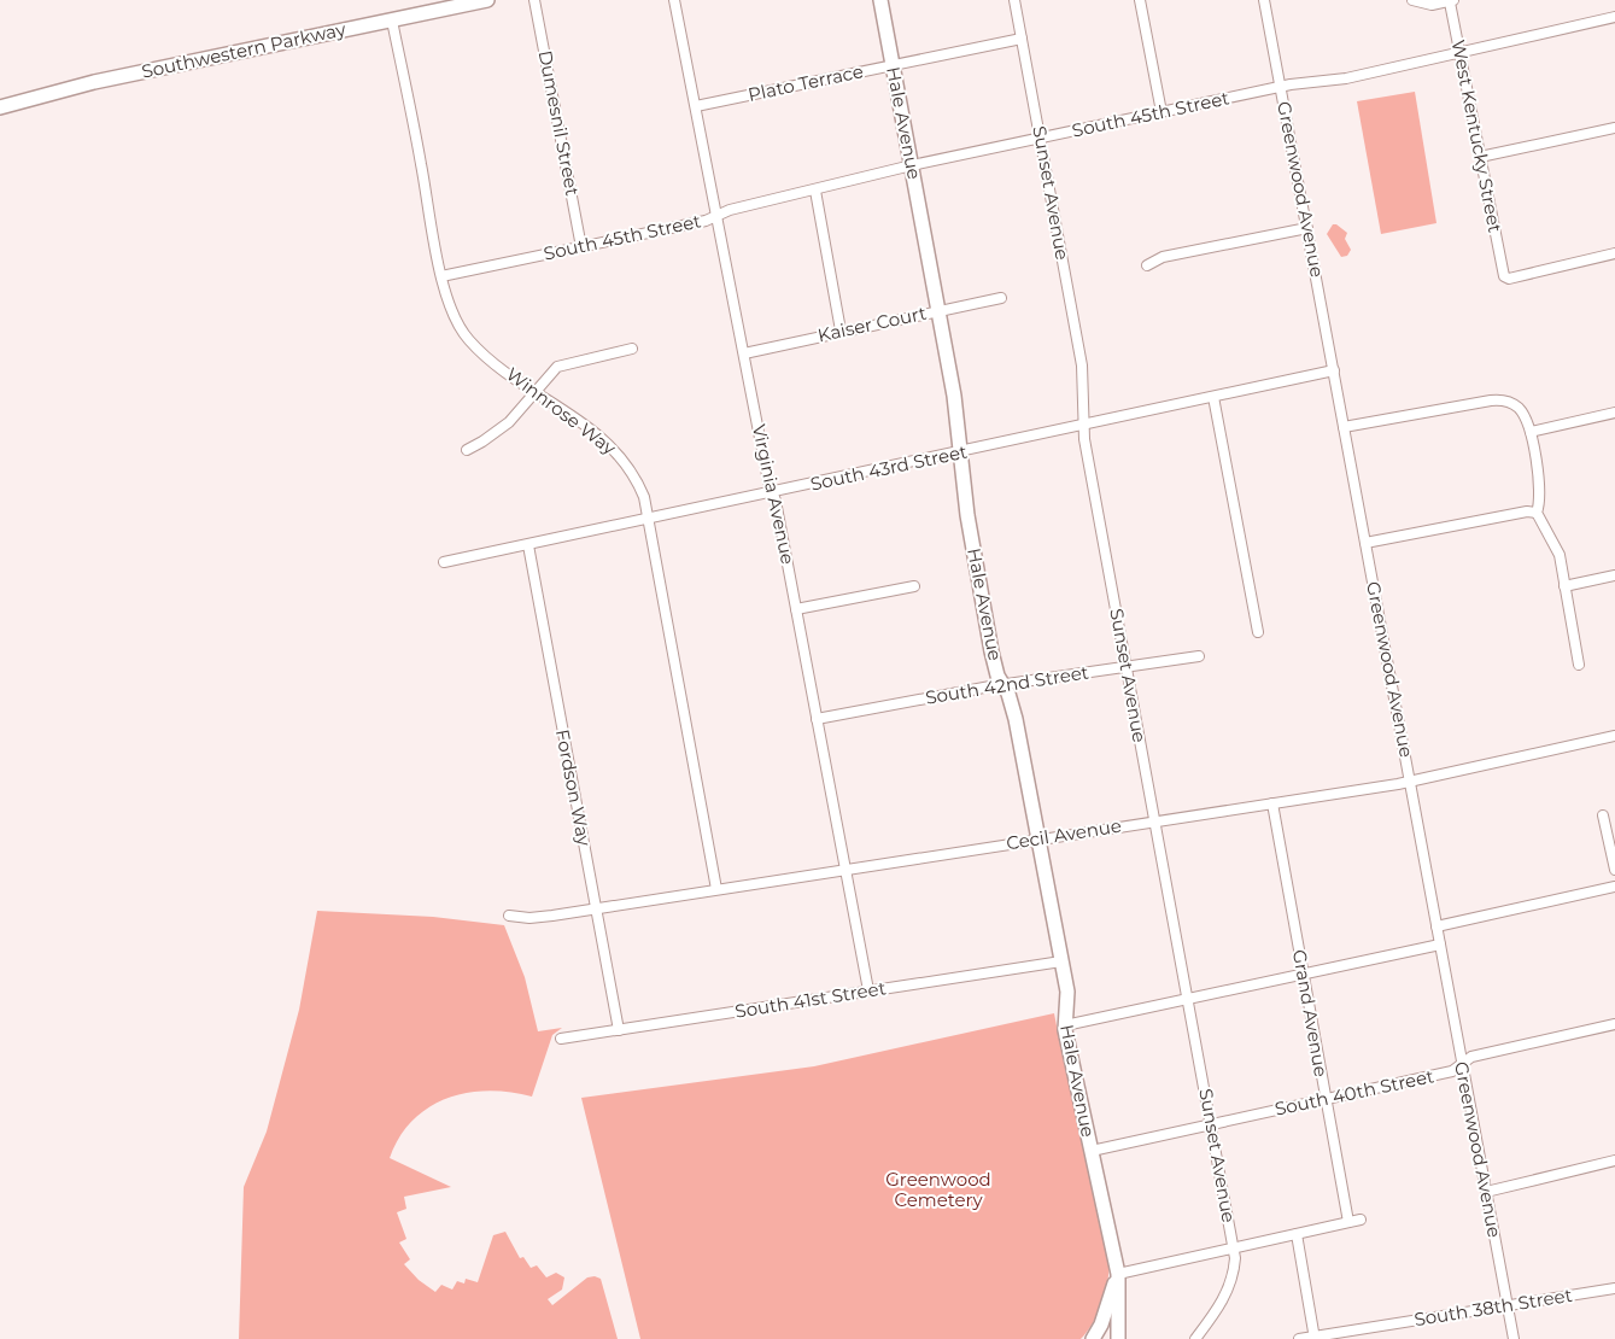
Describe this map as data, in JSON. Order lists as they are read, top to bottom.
{
  "streets": {
    "street": [
      "Southwestern Parkway",
      "Plato Terrace",
      "South 45th Street",
      "Dumesnil Street",
      "Hale Avenue",
      "West Kentucky Street",
      "Greenwood Avenue",
      "Sunset Avenue",
      "Kaiser Court",
      "Winnrose Way",
      "South 43rd Street",
      "Virginia Avenue",
      "South 42nd Street",
      "Fordson Way",
      "Cecil Avenue",
      "South 41st Street",
      "Grand Avenue",
      "South 40th Street",
      "South 38th Street"
    ]
  },
  "crossings": [
    ["Southwestern Parkway", "Winnrose Way"],
    ["Plato Terrace", "Hale Avenue"],
    ["Plato Terrace", "Sunset Avenue"],
    ["Plato Terrace", "Virginia Avenue"],
    ["South 45th Street", "Dumesnil Street"],
    ["South 45th Street", "Hale Avenue"],
    ["South 45th Street", "West Kentucky Street"],
    ["South 45th Street", "Greenwood Avenue"],
    ["South 45th Street", "Sunset Avenue"],
    ["South 45th Street", "Winnrose Way"],
    ["South 45th Street", "Virginia Avenue"],
    ["Hale Avenue", "Kaiser Court"],
    ["Hale Avenue", "South 43rd Street"],
    ["Hale Avenue", "South 42nd Street"],
    ["Hale Avenue", "Cecil Avenue"],
    ["Hale Avenue", "South 41st Street"],
    ["Hale Avenue", "South 40th Street"],
    ["Greenwood Avenue", "South 43rd Street"],
    ["Greenwood Avenue", "Cecil Avenue"],
    ["Greenwood Avenue", "South 40th Street"],
    ["Greenwood Avenue", "South 38th Street"],
    ["Sunset Avenue", "South 43rd Street"],
    ["Sunset Avenue", "South 42nd Street"],
    ["Sunset Avenue", "Cecil Avenue"],
    ["Sunset Avenue", "South 40th Street"],
    ["Kaiser Court", "Virginia Avenue"],
    ["Winnrose Way", "South 43rd Street"],
    ["Winnrose Way", "Cecil Avenue"],
    ["South 43rd Street", "Virginia Avenue"],
    ["South 43rd Street", "Fordson Way"],
    ["Virginia Avenue", "South 42nd Street"],
    ["Virginia Avenue", "Cecil Avenue"],
    ["Virginia Avenue", "South 41st Street"],
    ["Fordson Way", "Cecil Avenue"],
    ["Fordson Way", "South 41st Street"],
    ["Cecil Avenue", "Grand Avenue"],
    ["Grand Avenue", "South 40th Street"]
  ],
  "parks": ["Greenwood Cemetery"]
}
